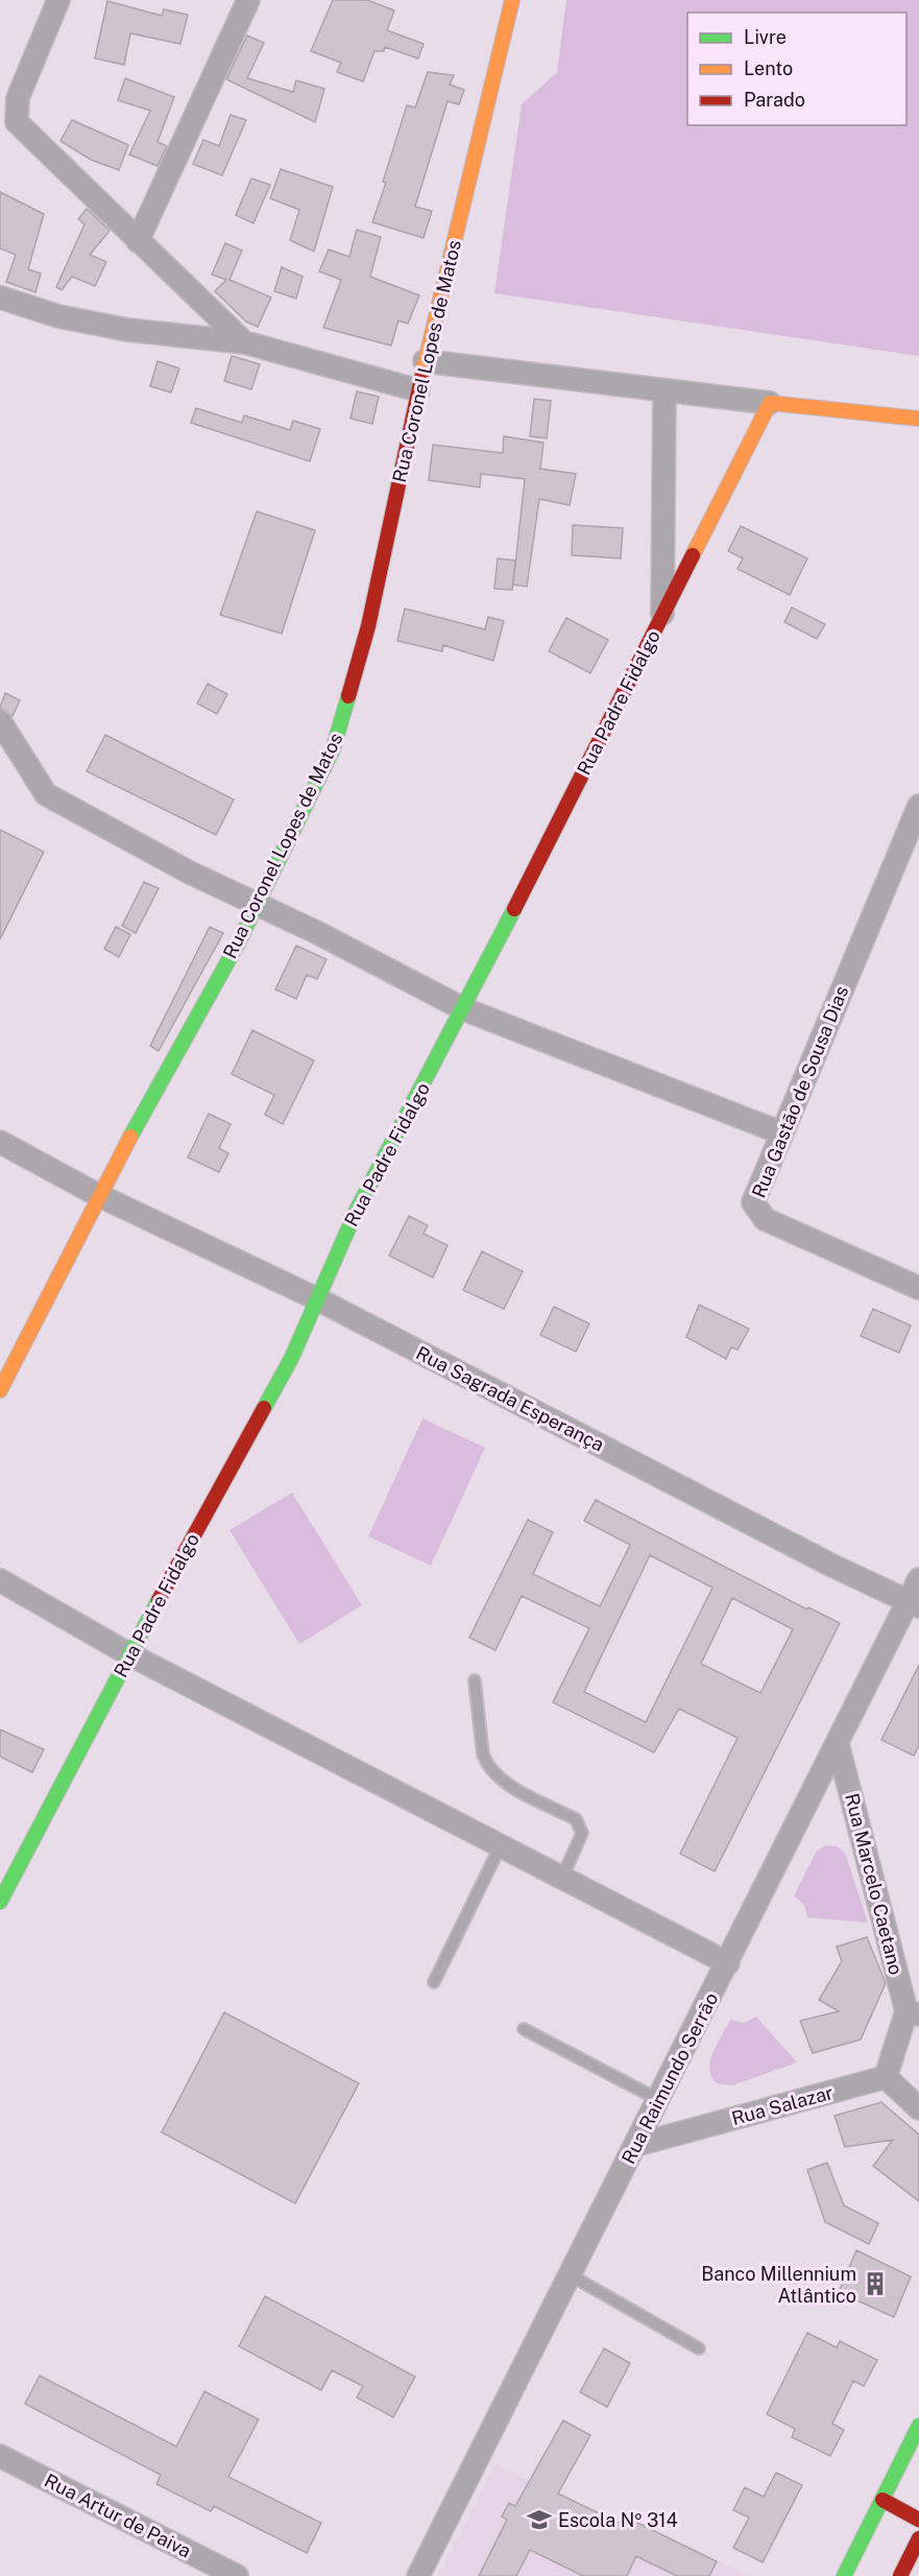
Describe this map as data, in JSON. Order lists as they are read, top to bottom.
{
  "streets": {
    "street": [
      "Rua Coronel Lopes de Matos",
      "Rua Padre Fidalgo",
      "Rua Gastão de Sousa Dias",
      "Rua Sagrada Esperança",
      "Rua Marcelo Caetano",
      "Rua Raimundo Serrão",
      "Rua Salazar",
      "Rua Artur de Paiva"
    ]
  },
  "crossings": [
    ["Rua Coronel Lopes de Matos", "Rua Sagrada Esperança"],
    ["Rua Padre Fidalgo", "Rua Sagrada Esperança"],
    ["Rua Sagrada Esperança", "Rua Raimundo Serrão"],
    ["Rua Marcelo Caetano", "Rua Raimundo Serrão"],
    ["Rua Raimundo Serrão", "Rua Salazar"]
  ],
  "places": {
    "building": ["Banco Millennium Atlântico"],
    "school or university": ["Escola Nº 314"]
  },
  "legend": ["Livre", "Lento", "Parado"]
}
